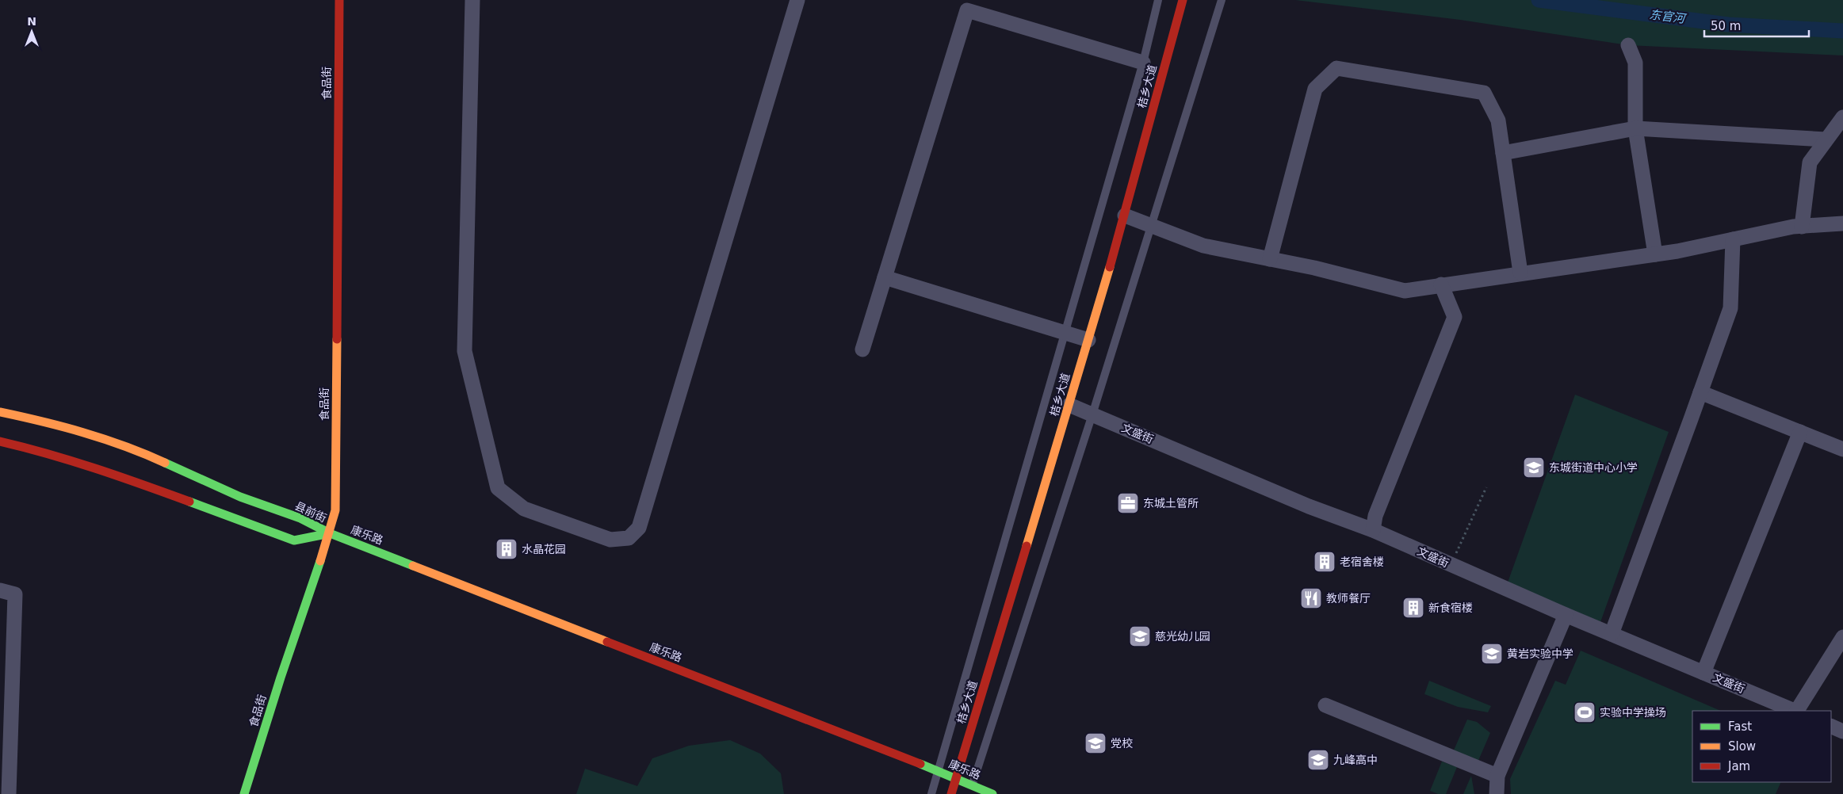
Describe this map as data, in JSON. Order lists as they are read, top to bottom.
{
  "streets": {
    "street": [
      "食品街",
      "桔乡大道",
      "文盛街",
      "县前街",
      "康乐路"
    ]
  },
  "crossings": [
    ["食品街", "县前街"],
    ["食品街", "康乐路"],
    ["桔乡大道", "文盛街"],
    ["桔乡大道", "康乐路"],
    ["县前街", "康乐路"]
  ],
  "water": ["东官河"],
  "places": {
    "school or university": [
      "东城街道中心小学",
      "慈光幼儿园",
      "黄岩实验中学",
      "党校",
      "九峰高中"
    ],
    "office": ["东城土管所"],
    "building": ["水晶花园", "老宿舍楼", "新食宿楼"],
    "restaurant": ["教师餐厅"],
    "sports": ["实验中学操场"]
  },
  "legend": ["Fast", "Slow", "Jam"],
  "scale_bar": "50 m",
  "north": "top"
}
